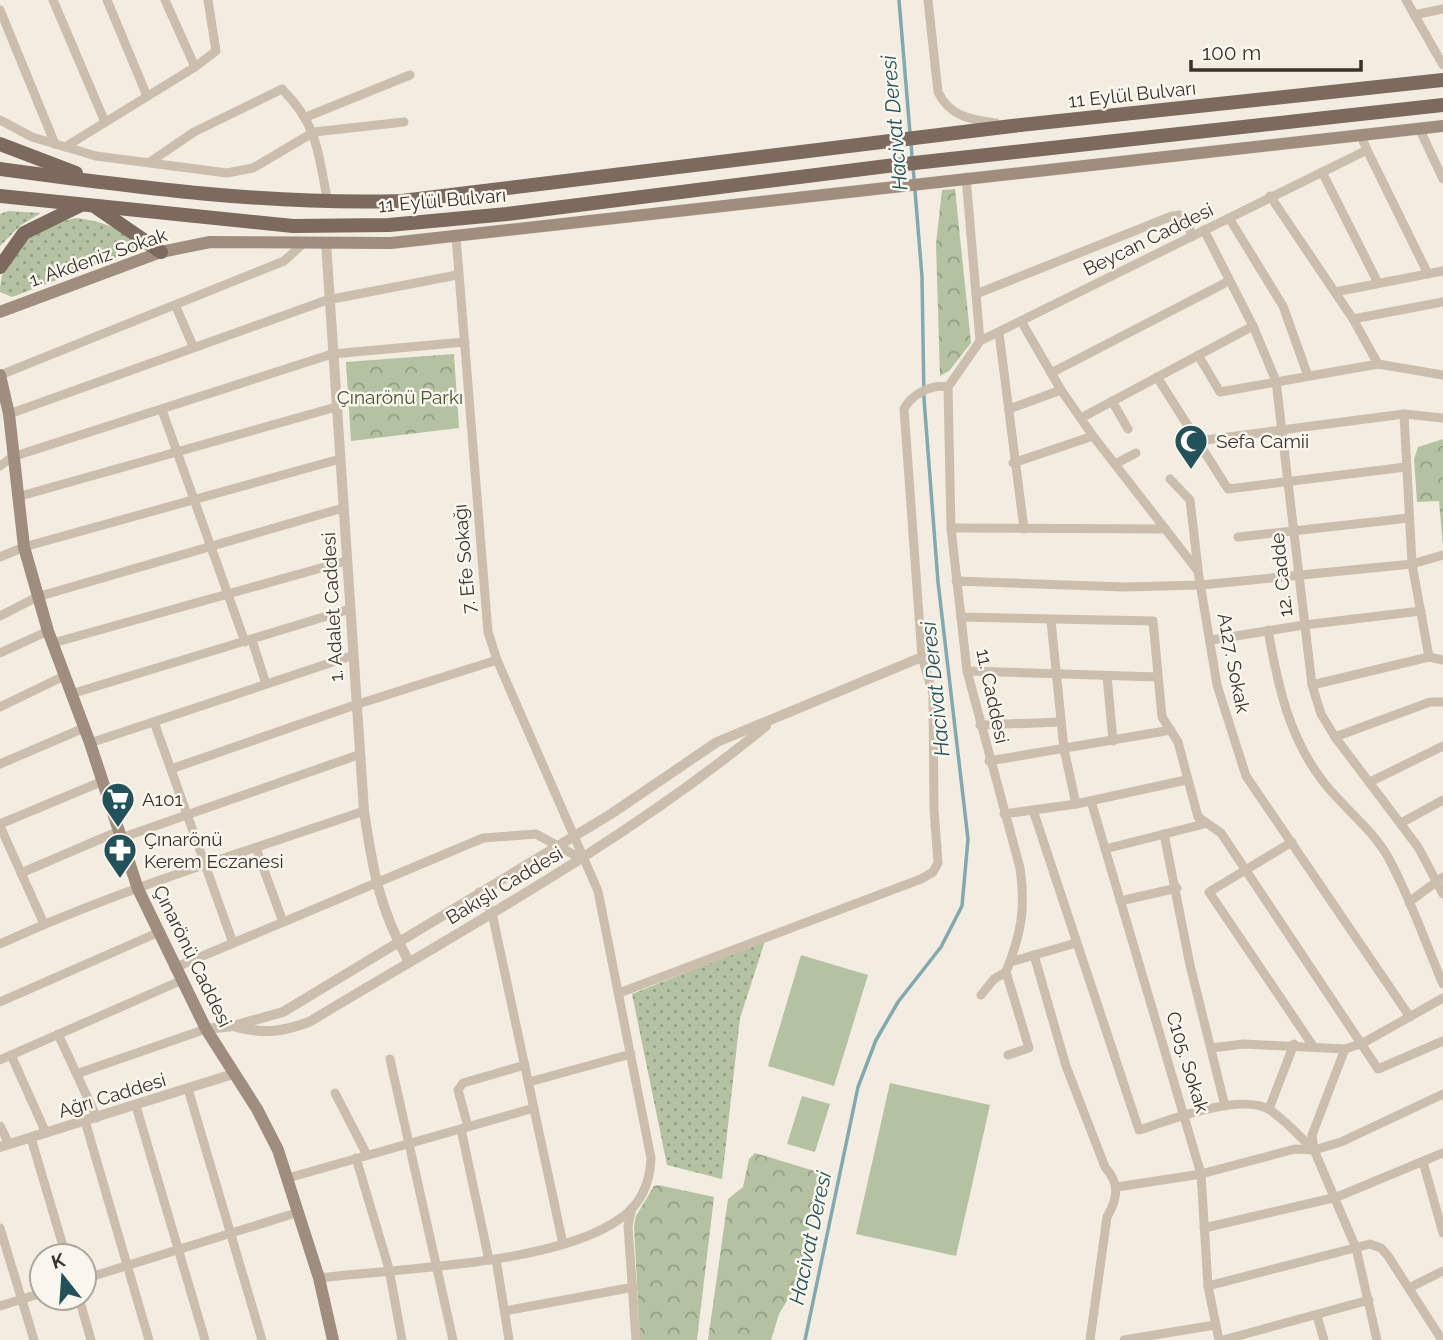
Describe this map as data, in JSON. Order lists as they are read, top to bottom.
{
  "streets": {
    "main road": ["11 Eylül Bulvarı", "1. Akdeniz Sokak", "Çınarönü Caddesi"],
    "street": [
      "Beycan Caddesi",
      "7. Efe Sokağı",
      "12. Cadde",
      "1. Adalet Caddesi",
      "A127. Sokak",
      "11. Caddesi",
      "Bakışlı Caddesi",
      "C105. Sokak",
      "Ağrı Caddesi"
    ]
  },
  "crossings": [
    ["Beycan Caddesi", "12. Cadde"],
    ["Beycan Caddesi", "A127. Sokak"],
    ["1. Akdeniz Sokak", "7. Efe Sokağı"],
    ["1. Akdeniz Sokak", "1. Adalet Caddesi"],
    ["7. Efe Sokağı", "Bakışlı Caddesi"],
    ["1. Adalet Caddesi", "Bakışlı Caddesi"],
    ["Bakışlı Caddesi", "Çınarönü Caddesi"],
    ["Çınarönü Caddesi", "Ağrı Caddesi"]
  ],
  "water": ["Hacivat Deresi"],
  "parks": ["Çınarönü Parkı"],
  "places": {
    "mosque": ["Sefa Camii"],
    "supermarket": ["A101"],
    "pharmacy": ["Çınarönü Kerem Eczanesi"]
  },
  "scale_bar": "100 m",
  "north": "top"
}
